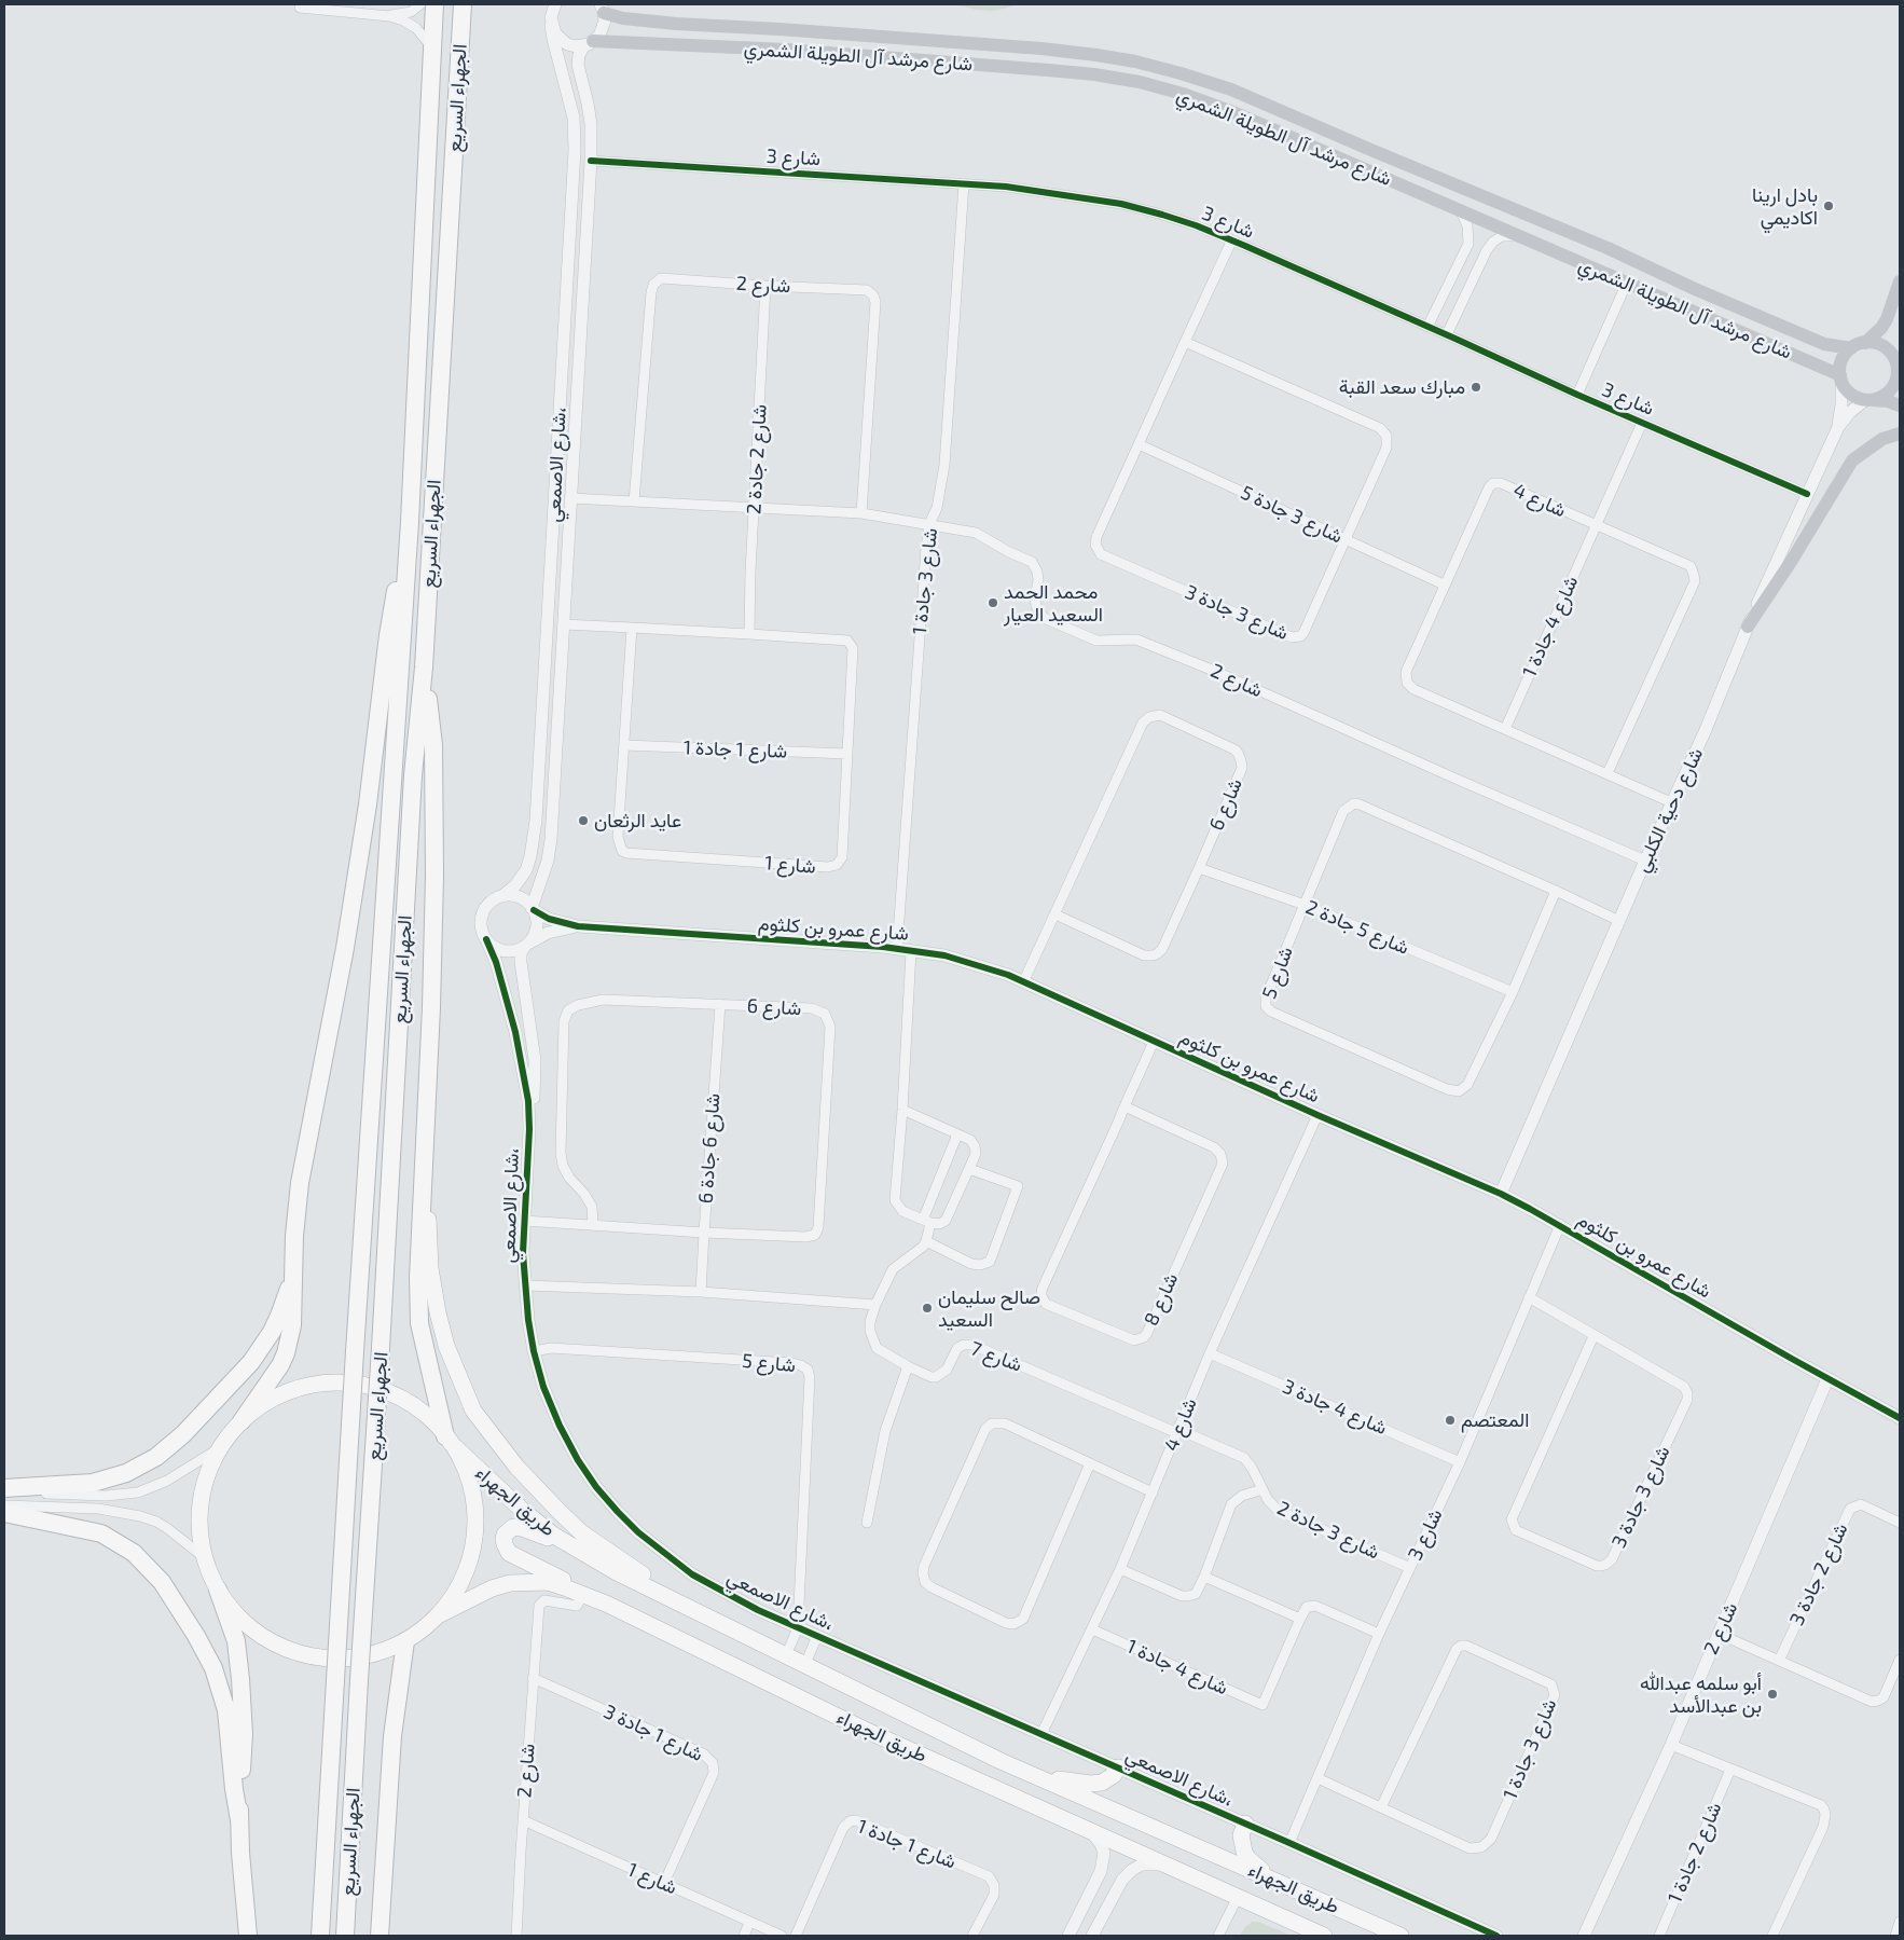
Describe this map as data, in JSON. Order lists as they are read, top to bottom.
{
  "streets": {
    "highway": ["الجهراء السريع", "طريق الجهراء"],
    "main road": ["شارع مرشد آل الطويلة الشمري"],
    "street": [
      "شارع 3",
      "شارع 2",
      "شارع 2 جادة 2",
      "شارع الاصمعي،",
      "شارع 4",
      "شارع 3 جادة 5",
      "شارع 3 جادة 1",
      "شارع 3 جادة 3",
      "شارع 4 جادة 1",
      "شارع 1 جادة 1",
      "شارع 6",
      "شارع دحية الكلبي",
      "شارع 1",
      "شارع 5 جادة 2",
      "شارع عمرو بن كلثوم",
      "شارع 5",
      "شارع 6 جادة 6",
      "شارع 8",
      "شارع 7",
      "شارع 4 جادة 3",
      "شارع 3 جادة 2",
      "شارع 2 جادة 3",
      "شارع 1 جادة 3",
      "شارع 2 جادة 1"
    ]
  },
  "crossings": [
    ["شارع مرشد آل الطويلة الشمري", "شارع الاصمعي،"],
    ["شارع مرشد آل الطويلة الشمري", "شارع دحية الكلبي"],
    ["شارع 3", "شارع الاصمعي،"],
    ["شارع 3", "شارع 3 جادة 1"],
    ["شارع 3", "شارع 3 جادة 3"],
    ["شارع 3", "شارع 4 جادة 1"],
    ["شارع 3", "شارع دحية الكلبي"],
    ["شارع 3", "شارع عمرو بن كلثوم"],
    ["شارع 3", "شارع 4 جادة 3"],
    ["شارع 3", "شارع 3 جادة 2"],
    ["شارع 2", "شارع 2 جادة 2"],
    ["شارع 2", "شارع الاصمعي،"],
    ["شارع 2", "شارع 3 جادة 1"],
    ["شارع 2", "شارع دحية الكلبي"],
    ["شارع 2", "شارع 1"],
    ["شارع 2", "شارع عمرو بن كلثوم"],
    ["شارع 2", "طريق الجهراء"],
    ["شارع 2", "شارع 1 جادة 3"],
    ["شارع 2 جادة 2", "شارع 1"],
    ["شارع الاصمعي،", "شارع 4"],
    ["شارع الاصمعي،", "شارع 6"],
    ["شارع الاصمعي،", "شارع 1"],
    ["شارع الاصمعي،", "شارع عمرو بن كلثوم"],
    ["شارع الاصمعي،", "شارع 5"],
    ["شارع 4", "شارع 3 جادة 5"],
    ["شارع 4", "شارع 4 جادة 1"],
    ["شارع 4", "شارع دحية الكلبي"],
    ["شارع 4", "شارع عمرو بن كلثوم"],
    ["شارع 4", "شارع 7"],
    ["شارع 4", "شارع 4 جادة 3"],
    ["شارع 4", "شارع 3 جادة 2"],
    ["شارع 3 جادة 5", "شارع 3 جادة 3"],
    ["شارع 3 جادة 1", "شارع عمرو بن كلثوم"],
    ["شارع 1 جادة 1", "شارع 1"],
    ["شارع 6", "شارع 5 جادة 2"],
    ["شارع 6", "شارع عمرو بن كلثوم"],
    ["شارع 6", "شارع 6 جادة 6"],
    ["شارع دحية الكلبي", "شارع عمرو بن كلثوم"],
    ["شارع دحية الكلبي", "شارع 5"],
    ["شارع 1", "شارع 1 جادة 3"],
    ["شارع 5 جادة 2", "شارع 5"],
    ["شارع عمرو بن كلثوم", "شارع 8"],
    ["شارع 7", "شارع 3 جادة 2"]
  ],
  "places": [
    "بادل ارينا اكاديمي",
    "مبارك سعد القبة",
    "محمد الحمد السعيد العيار",
    "عايد الرثعان",
    "صالح سليمان السعيد",
    "المعتصم",
    "أبو سلمه عبدالله بن عبدالأسد"
  ]
}
